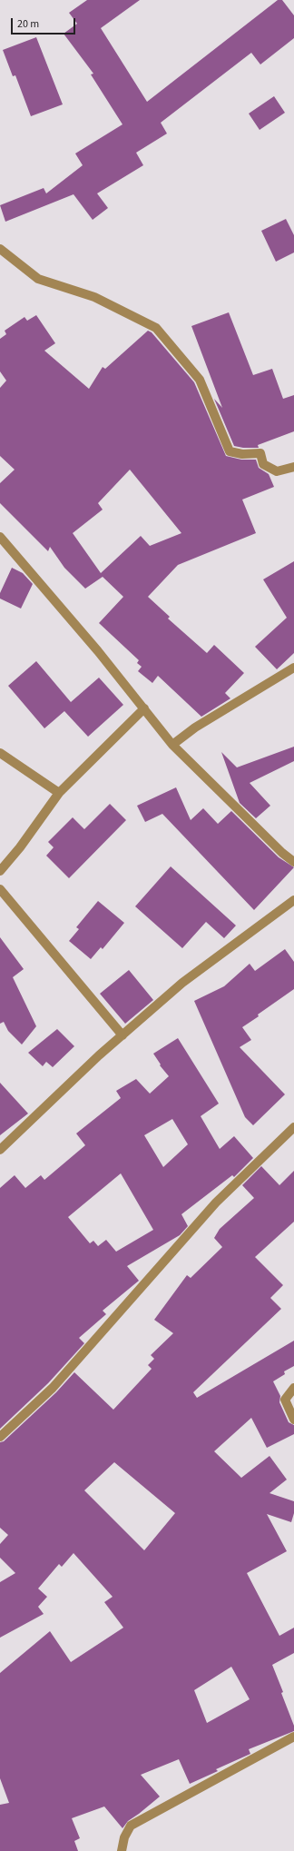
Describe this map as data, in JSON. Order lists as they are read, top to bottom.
{
  "scale_bar": "20 m"
}
